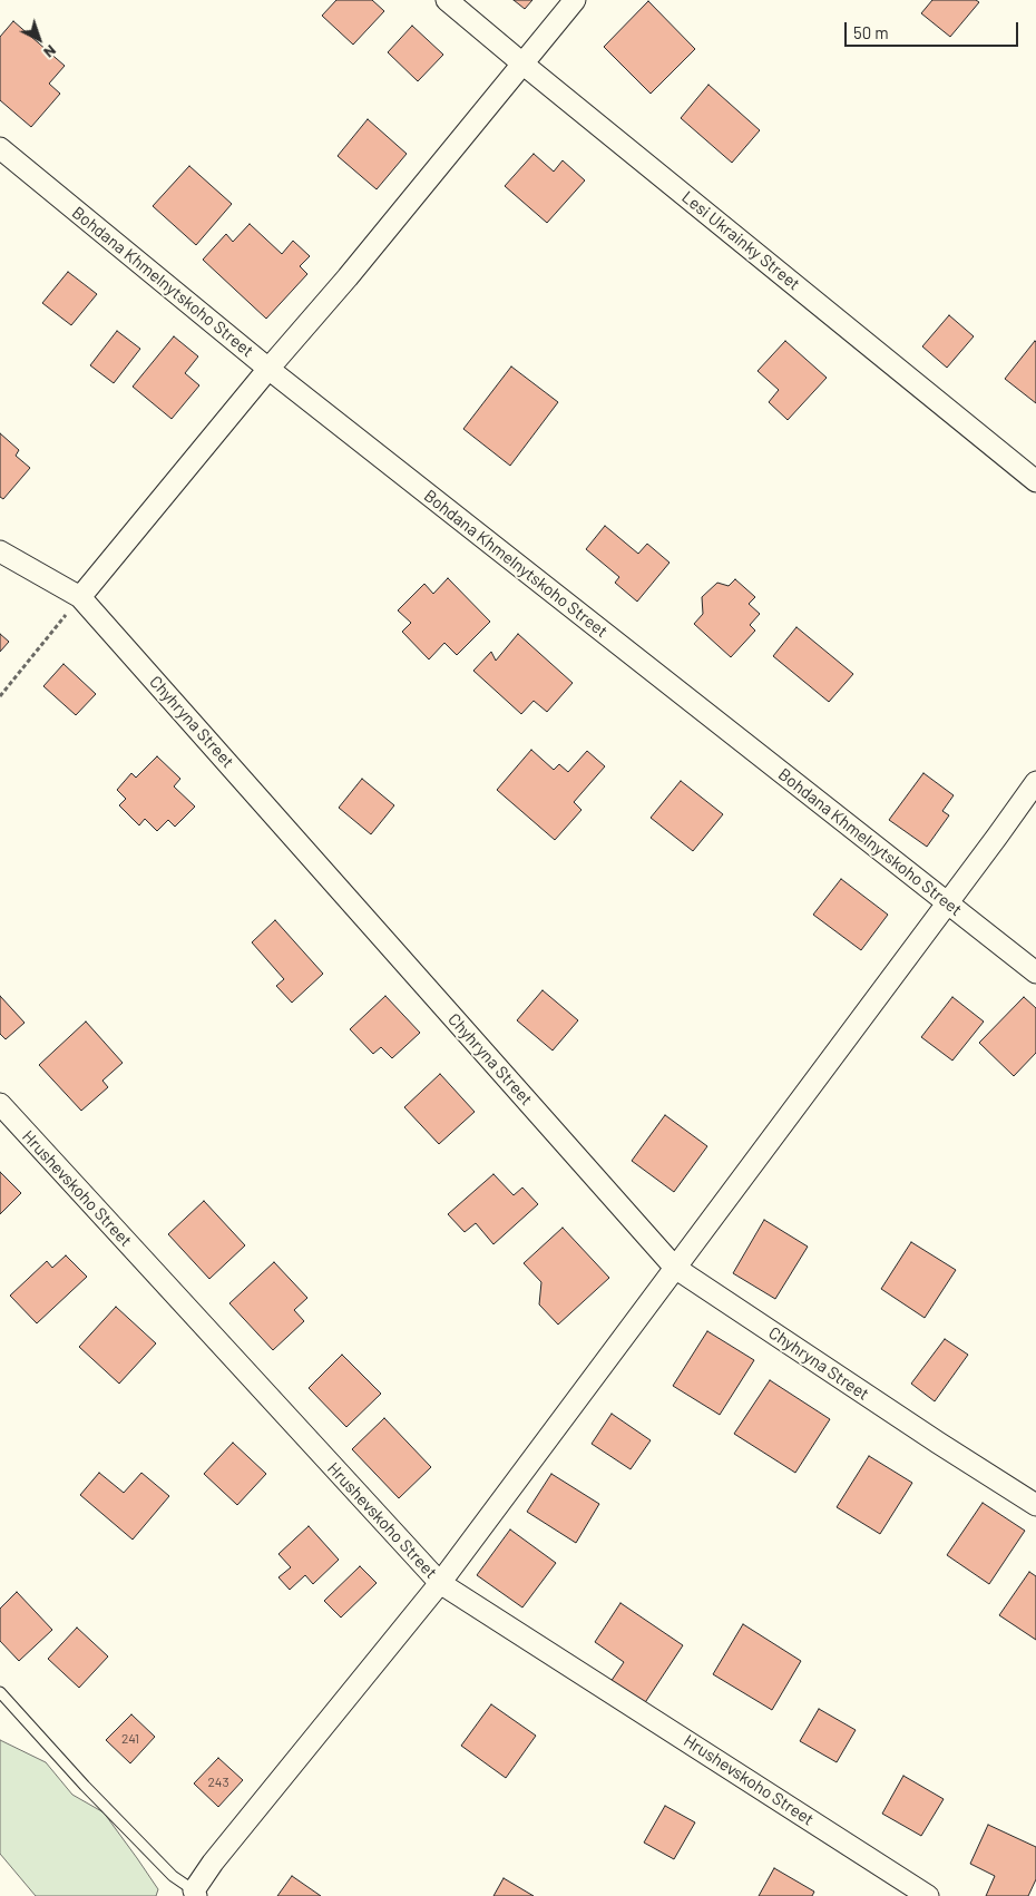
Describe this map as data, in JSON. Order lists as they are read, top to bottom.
{
  "streets": {
    "street": [
      "Lesi Ukrainky Street",
      "Bohdana Khmelnytskoho Street",
      "Chyhryna Street",
      "Hrushevskoho Street"
    ]
  },
  "house_numbers": ["241", "243"],
  "scale_bar": "50 m",
  "north": "bottom right"
}
